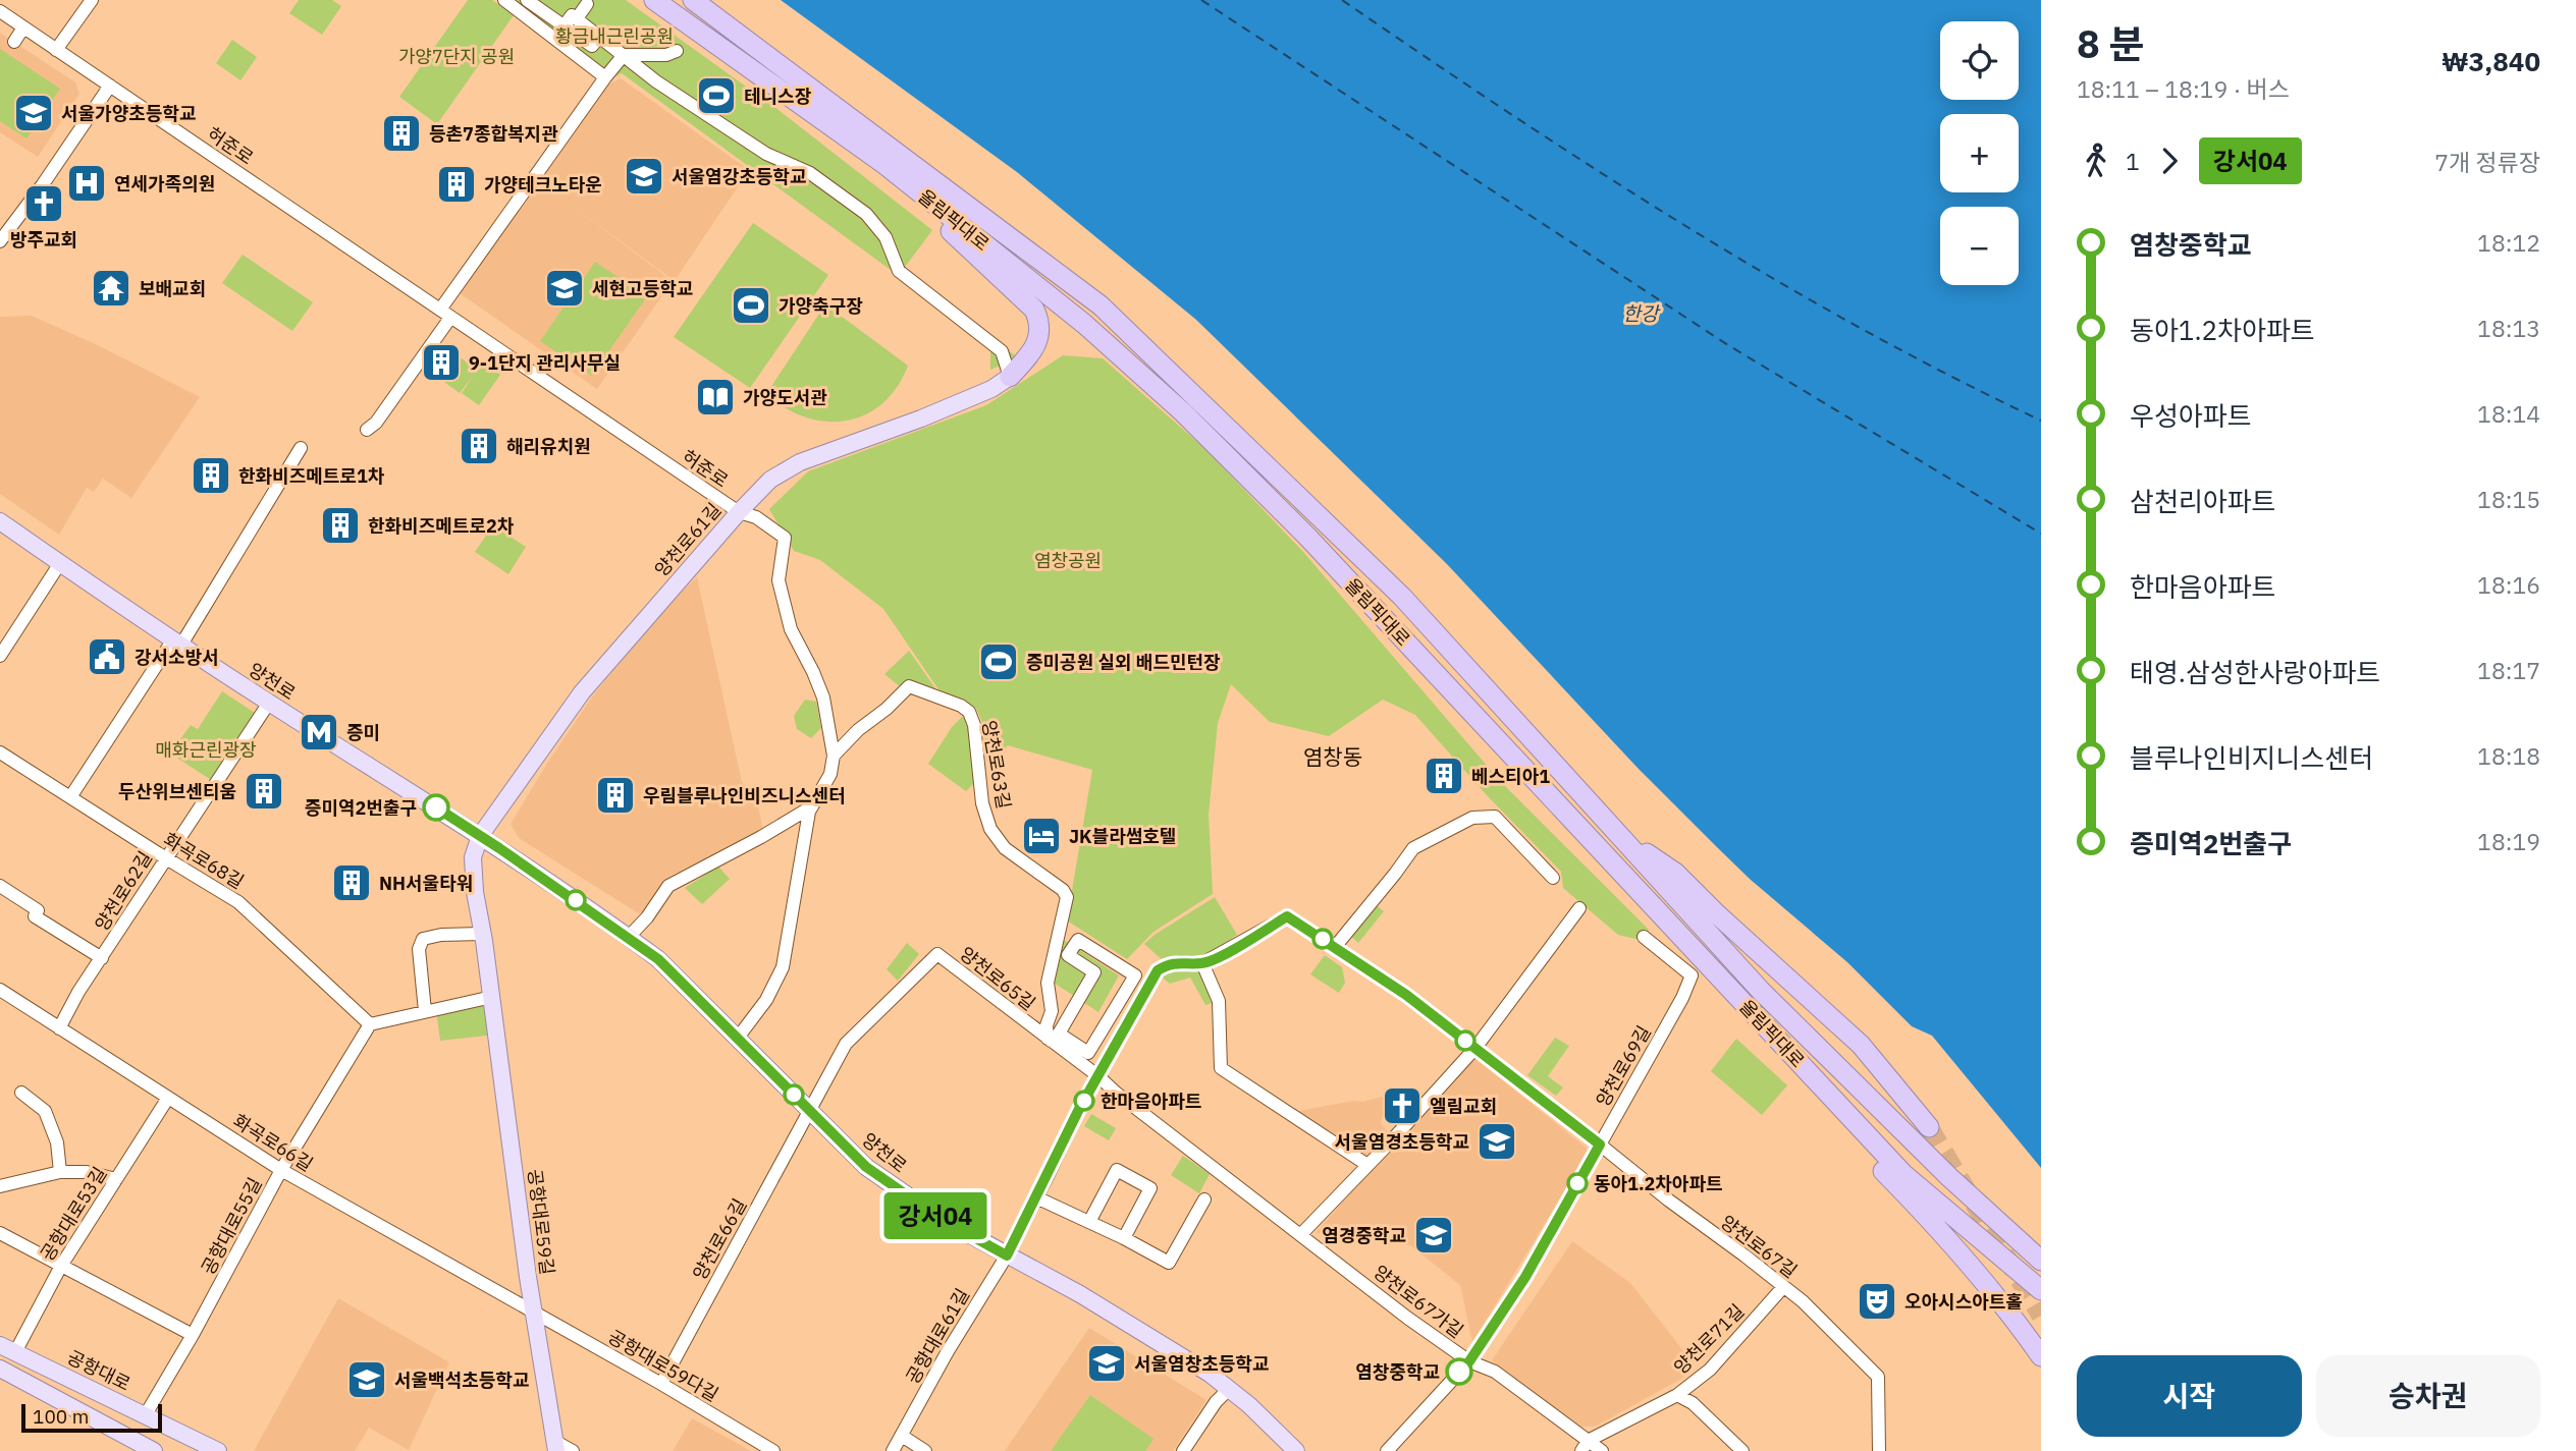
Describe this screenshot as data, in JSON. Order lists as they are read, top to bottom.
{
  "streets": {
    "highway": ["올림픽대로"],
    "main road": [
      "양천로61길",
      "양천로",
      "공항대로59길",
      "공항대로"
    ],
    "street": [
      "허준로",
      "양천로63길",
      "화곡로68길",
      "양천로62길",
      "양천로65길",
      "양천로69길",
      "화곡로66길",
      "공항대로53길",
      "공항대로55길",
      "양천로66길",
      "양천로67길",
      "양천로67가길",
      "공항대로61길",
      "양천로71길",
      "공항대로59다길"
    ]
  },
  "crossings": [
    ["허준로", "양천로61길"],
    ["허준로", "양천로63길"],
    ["양천로61길", "양천로"],
    ["양천로61길", "양천로63길"],
    ["양천로61길", "공항대로59길"],
    ["양천로", "양천로63길"],
    ["양천로", "양천로62길"],
    ["양천로", "양천로65길"],
    ["양천로", "공항대로59길"],
    ["양천로", "양천로66길"],
    ["양천로", "양천로67길"],
    ["양천로", "공항대로61길"],
    ["양천로63길", "양천로65길"],
    ["화곡로68길", "양천로62길"],
    ["화곡로68길", "공항대로55길"],
    ["양천로62길", "화곡로66길"],
    ["양천로65길", "양천로66길"],
    ["양천로65길", "양천로67길"],
    ["양천로65길", "양천로67가길"],
    ["양천로69길", "양천로67길"],
    ["양천로69길", "양천로67가길"],
    ["화곡로66길", "공항대로53길"],
    ["화곡로66길", "공항대로59길"],
    ["화곡로66길", "공항대로55길"],
    ["화곡로66길", "공항대로59다길"],
    ["공항대로53길", "공항대로"],
    ["공항대로59길", "공항대로59다길"],
    ["공항대로55길", "공항대로"],
    ["양천로66길", "공항대로59다길"],
    ["양천로67길", "양천로67가길"],
    ["양천로67길", "공항대로61길"],
    ["양천로67길", "양천로71길"],
    ["양천로67가길", "양천로71길"]
  ],
  "districts": ["염창동"],
  "water": ["한강"],
  "parks": [
    "황금내근린공원",
    "가양7단지 공원",
    "염창공원",
    "매화근린광장"
  ],
  "places": {
    "sports": ["테니스장", "가양축구장", "증미공원 실외 배드민턴장"],
    "school or university": [
      "서울가양초등학교",
      "서울염강초등학교",
      "세현고등학교",
      "서울염경초등학교",
      "염경중학교",
      "서울염창초등학교",
      "서울백석초등학교"
    ],
    "building": [
      "등촌7종합복지관",
      "가양테크노타운",
      "9-1단지 관리사무실",
      "해리유치원",
      "한화비즈메트로1차",
      "한화비즈메트로2차",
      "베스티아1",
      "두산위브센티움",
      "우림블루나인비즈니스센터",
      "NH서울타워"
    ],
    "hospital": ["연세가족의원"],
    "church": ["방주교회", "엘림교회"],
    "temple": ["보배교회"],
    "library": ["가양도서관"],
    "public building": ["강서소방서"],
    "metro station": ["증미"],
    "other": [
      "증미역2번출구",
      "한마음아파트",
      "동아1.2차아파트",
      "염창중학교"
    ],
    "hotel": ["JK블라썸호텔"],
    "theatre": ["오아시스아트홀"]
  },
  "lines": ["bus line 강서04"],
  "scale_bar": "100 m",
  "page": {
    "on_map": "강서04",
    "heading": ["8 분", "18:11 – 18:19 · 버스", "₩3,840"],
    "map_buttons": ["+", "−"],
    "legs": ["1", "강서04", "7개 정류장"],
    "list": [
      {
        "name": "염창중학교",
        "value": "18:12"
      },
      {
        "name": "동아1.2차아파트",
        "value": "18:13"
      },
      {
        "name": "우성아파트",
        "value": "18:14"
      },
      {
        "name": "삼천리아파트",
        "value": "18:15"
      },
      {
        "name": "한마음아파트",
        "value": "18:16"
      },
      {
        "name": "태영.삼성한사랑아파트",
        "value": "18:17"
      },
      {
        "name": "블루나인비지니스센터",
        "value": "18:18"
      },
      {
        "name": "증미역2번출구",
        "value": "18:19"
      }
    ],
    "buttons": ["시작", "승차권"],
    "scale": "100 m"
  }
}
